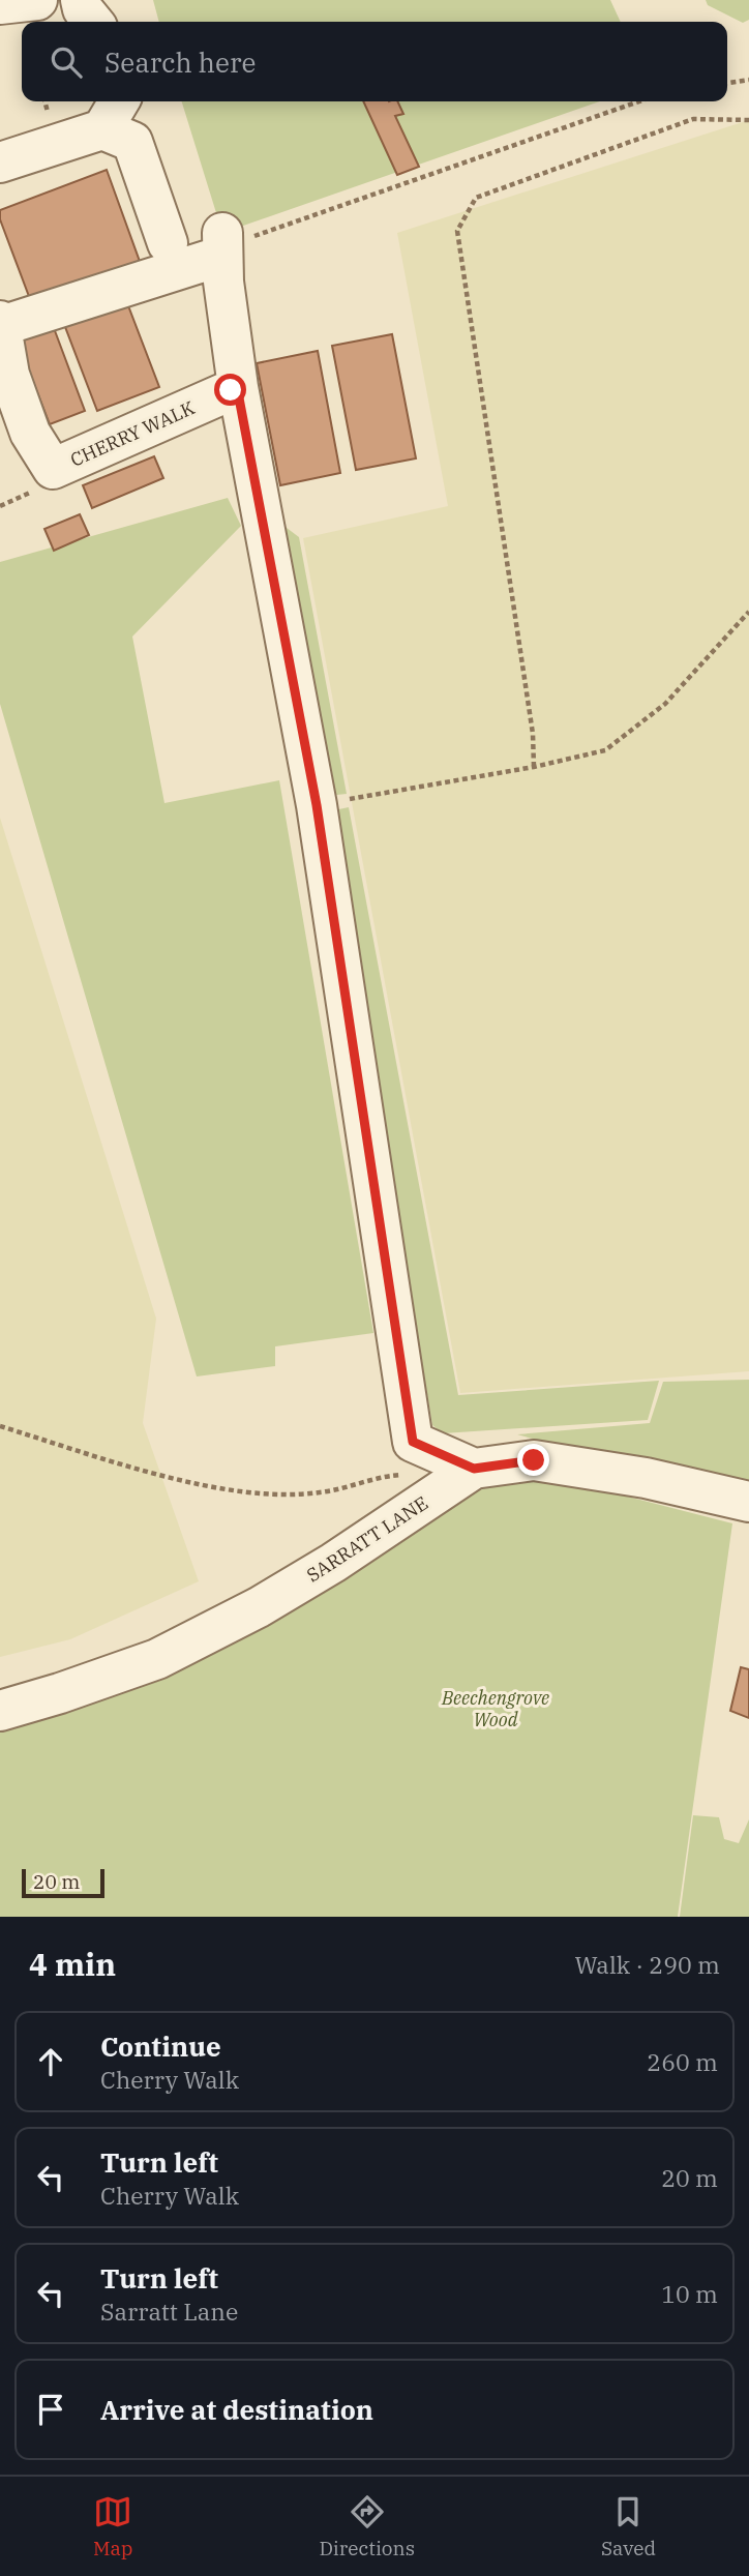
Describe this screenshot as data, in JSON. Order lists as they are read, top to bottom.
{
  "streets": {
    "street": ["CHERRY WALK", "SARRATT LANE"]
  },
  "parks": ["Beechengrove Wood"],
  "scale_bar": "20 m",
  "page": {
    "search": "Search here",
    "scale": "20 m",
    "heading": ["4 min", "Walk · 290 m"],
    "list": [
      ["Continue", "Cherry Walk", "260 m"],
      ["Turn left", "Cherry Walk", "20 m"],
      ["Turn left", "Sarratt Lane", "10 m"],
      "Arrive at destination"
    ],
    "nav": ["Map", "Directions", "Saved"]
  }
}
